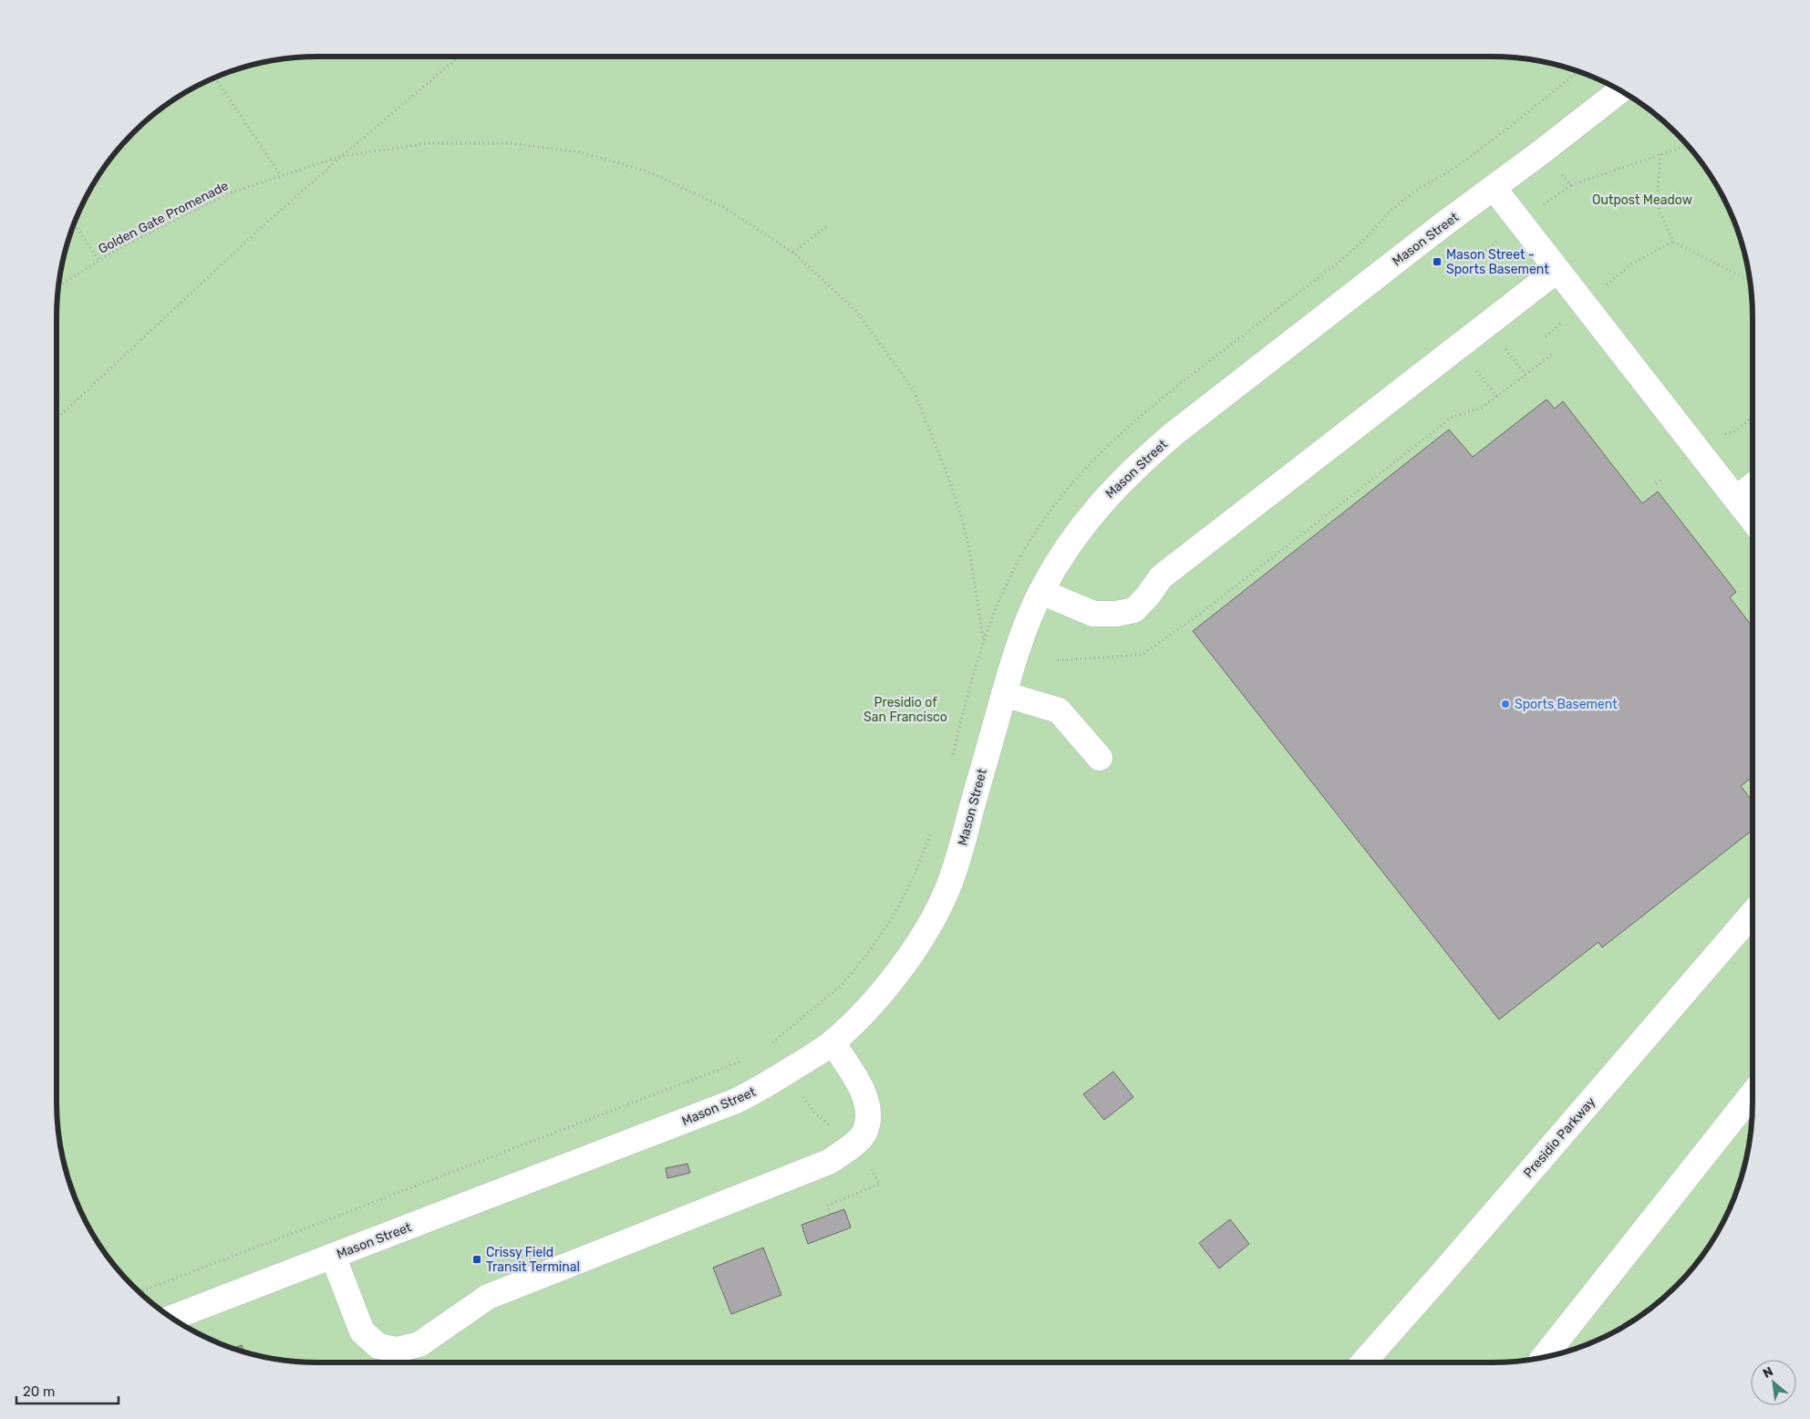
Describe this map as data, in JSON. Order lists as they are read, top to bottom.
{
  "streets": {
    "main road": ["Mason Street", "Presidio Parkway"],
    "path": ["Golden Gate Promenade"]
  },
  "parks": ["Outpost Meadow", "Presidio of San Francisco"],
  "places": {
    "transit": ["Mason Street - Sports Basement", "Crissy Field Transit Terminal"],
    "other": ["Sports Basement"]
  },
  "scale_bar": "20 m",
  "north": "top left"
}
